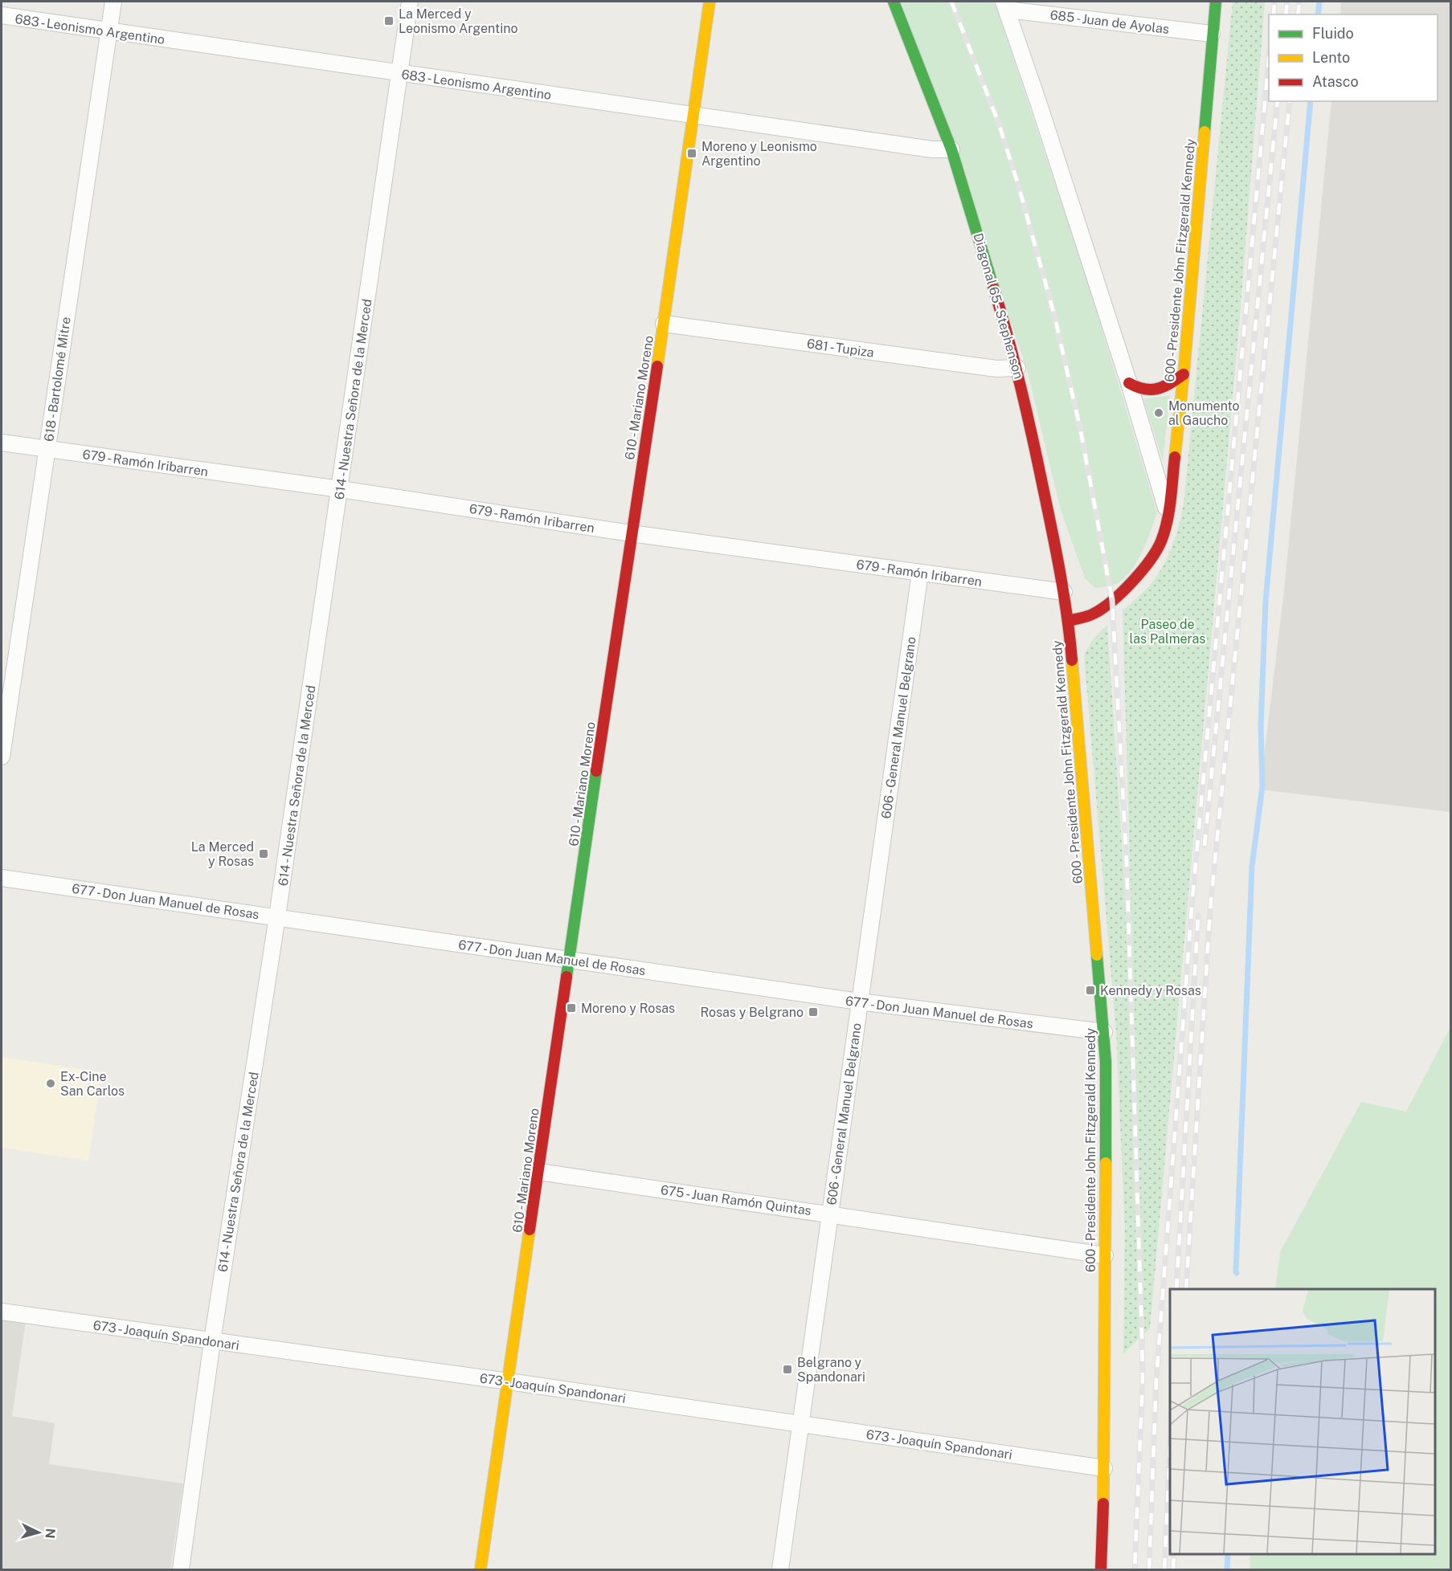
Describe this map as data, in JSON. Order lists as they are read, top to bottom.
{
  "streets": {
    "street": [
      "685 - Juan de Ayolas",
      "683 - Leonismo Argentino",
      "600 - Presidente John Fitzgerald Kennedy",
      "Diagonal 65 - Stephenson",
      "681 - Tupiza",
      "618 - Bartolomé Mitre",
      "610 - Mariano Moreno",
      "614 - Nuestra Señora de la Merced",
      "679 - Ramón Iribarren",
      "606 - General Manuel Belgrano",
      "677 - Don Juan Manuel de Rosas",
      "675 - Juan Ramón Quintas",
      "673 - Joaquín Spandonari"
    ]
  },
  "crossings": [
    ["685 - Juan de Ayolas", "600 - Presidente John Fitzgerald Kennedy"],
    ["683 - Leonismo Argentino", "Diagonal 65 - Stephenson"],
    ["683 - Leonismo Argentino", "618 - Bartolomé Mitre"],
    ["683 - Leonismo Argentino", "610 - Mariano Moreno"],
    ["683 - Leonismo Argentino", "614 - Nuestra Señora de la Merced"],
    ["600 - Presidente John Fitzgerald Kennedy", "Diagonal 65 - Stephenson"],
    ["600 - Presidente John Fitzgerald Kennedy", "677 - Don Juan Manuel de Rosas"],
    ["600 - Presidente John Fitzgerald Kennedy", "675 - Juan Ramón Quintas"],
    ["600 - Presidente John Fitzgerald Kennedy", "673 - Joaquín Spandonari"],
    ["Diagonal 65 - Stephenson", "681 - Tupiza"],
    ["Diagonal 65 - Stephenson", "679 - Ramón Iribarren"],
    ["681 - Tupiza", "610 - Mariano Moreno"],
    ["618 - Bartolomé Mitre", "679 - Ramón Iribarren"],
    ["610 - Mariano Moreno", "679 - Ramón Iribarren"],
    ["610 - Mariano Moreno", "677 - Don Juan Manuel de Rosas"],
    ["610 - Mariano Moreno", "675 - Juan Ramón Quintas"],
    ["610 - Mariano Moreno", "673 - Joaquín Spandonari"],
    ["614 - Nuestra Señora de la Merced", "679 - Ramón Iribarren"],
    ["614 - Nuestra Señora de la Merced", "677 - Don Juan Manuel de Rosas"],
    ["614 - Nuestra Señora de la Merced", "673 - Joaquín Spandonari"],
    ["679 - Ramón Iribarren", "606 - General Manuel Belgrano"],
    ["606 - General Manuel Belgrano", "677 - Don Juan Manuel de Rosas"],
    ["606 - General Manuel Belgrano", "675 - Juan Ramón Quintas"],
    ["606 - General Manuel Belgrano", "673 - Joaquín Spandonari"]
  ],
  "parks": ["Paseo de las Palmeras"],
  "places": {
    "transit": [
      "La Merced y Leonismo Argentino",
      "Moreno y Leonismo Argentino",
      "La Merced y Rosas",
      "Kennedy y Rosas",
      "Moreno y Rosas",
      "Rosas y Belgrano",
      "Belgrano y Spandonari"
    ],
    "other": ["Monumento al Gaucho", "Ex-Cine San Carlos"]
  },
  "legend": ["Fluido", "Lento", "Atasco"],
  "north": "right"
}
